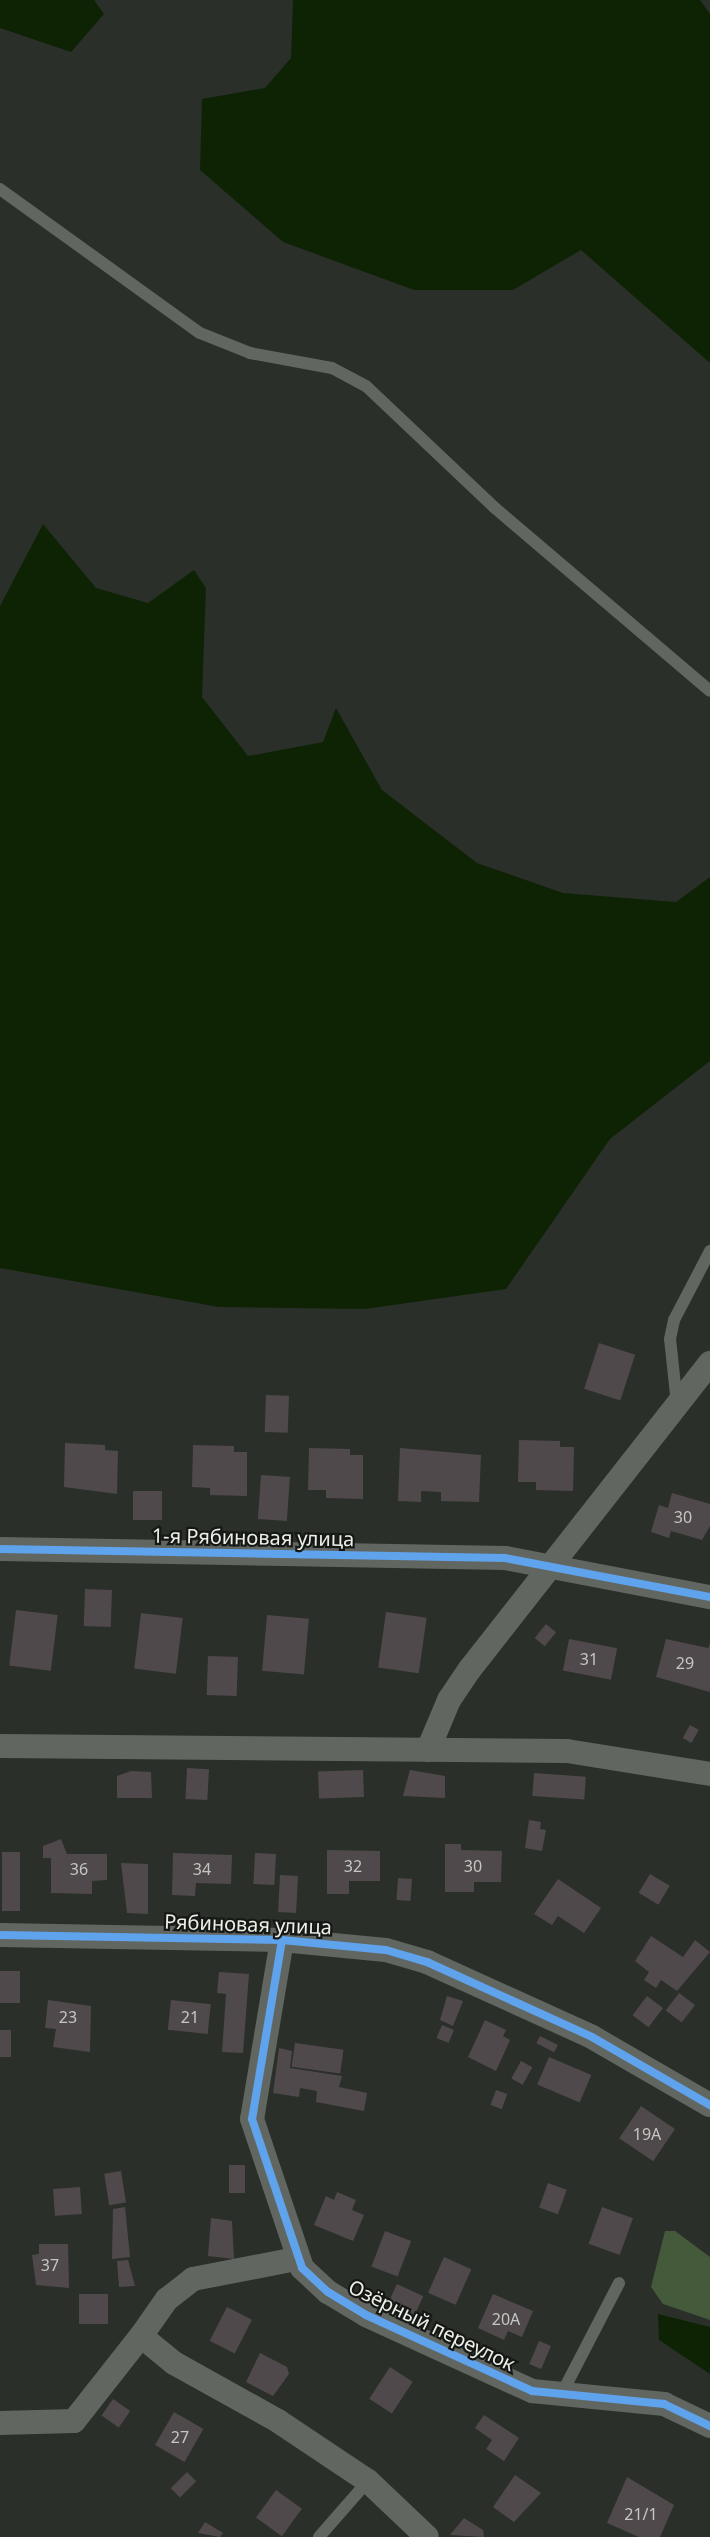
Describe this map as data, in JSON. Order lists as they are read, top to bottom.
{
  "streets": {
    "street": ["1-я Рябиновая улица", "Рябиновая улица", "Озёрный переулок"]
  },
  "crossings": [
    ["Рябиновая улица", "Озёрный переулок"]
  ],
  "house_numbers": [
    "30",
    "31",
    "29",
    "32",
    "30",
    "36",
    "34",
    "23",
    "21",
    "19А",
    "37",
    "20А",
    "27",
    "21/1"
  ]
}
